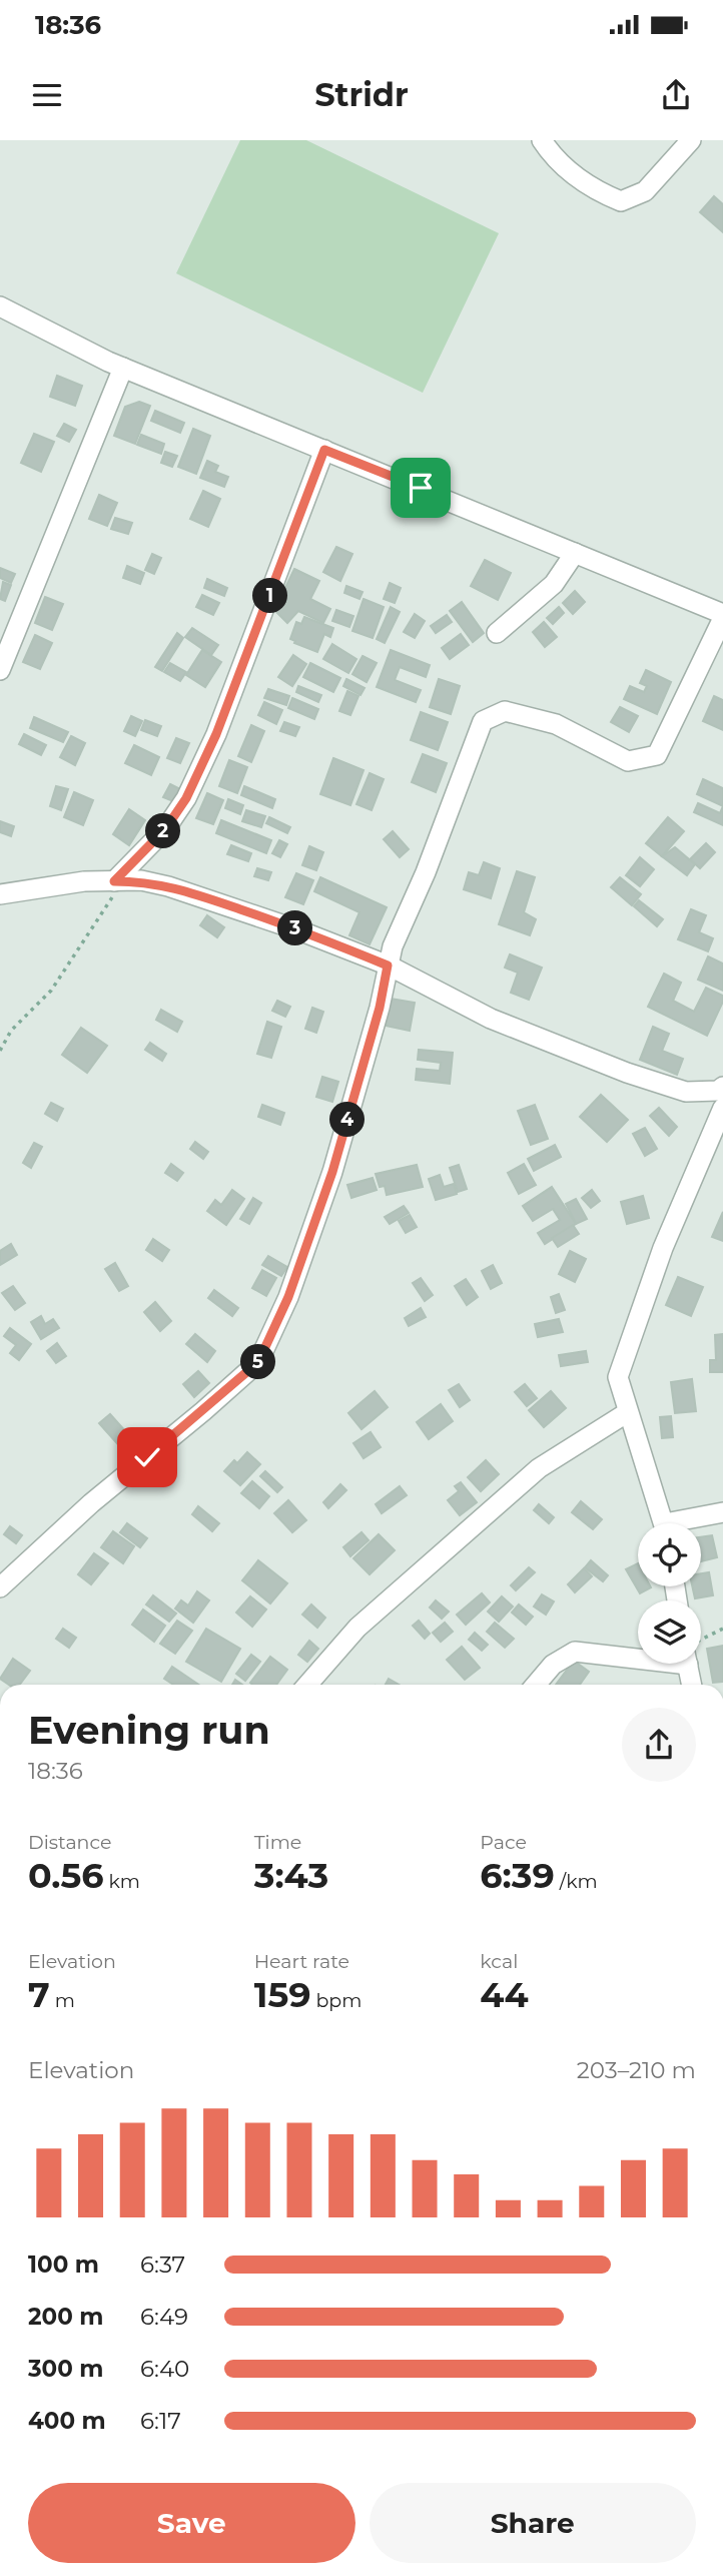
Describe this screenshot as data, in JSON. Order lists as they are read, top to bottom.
{
  "page": {
    "status": "18:36",
    "header": "Stridr",
    "pins": [
      "1",
      "2",
      "3",
      "4",
      "5"
    ],
    "heading": ["Evening run", "18:36"],
    "stats": [
      ["Distance", "0.56 km"],
      ["Time", "3:43"],
      ["Pace", "6:39 /km"],
      ["Elevation", "7 m"],
      ["Heart rate", "159 bpm"],
      ["kcal", "44"]
    ],
    "chart": ["Elevation", "203–210 m"],
    "list": [
      {
        "name": "100 m",
        "note": "6:37"
      },
      {
        "name": "200 m",
        "note": "6:49"
      },
      {
        "name": "300 m",
        "note": "6:40"
      },
      {
        "name": "400 m",
        "note": "6:17"
      }
    ],
    "buttons": ["Save", "Share"]
  }
}
